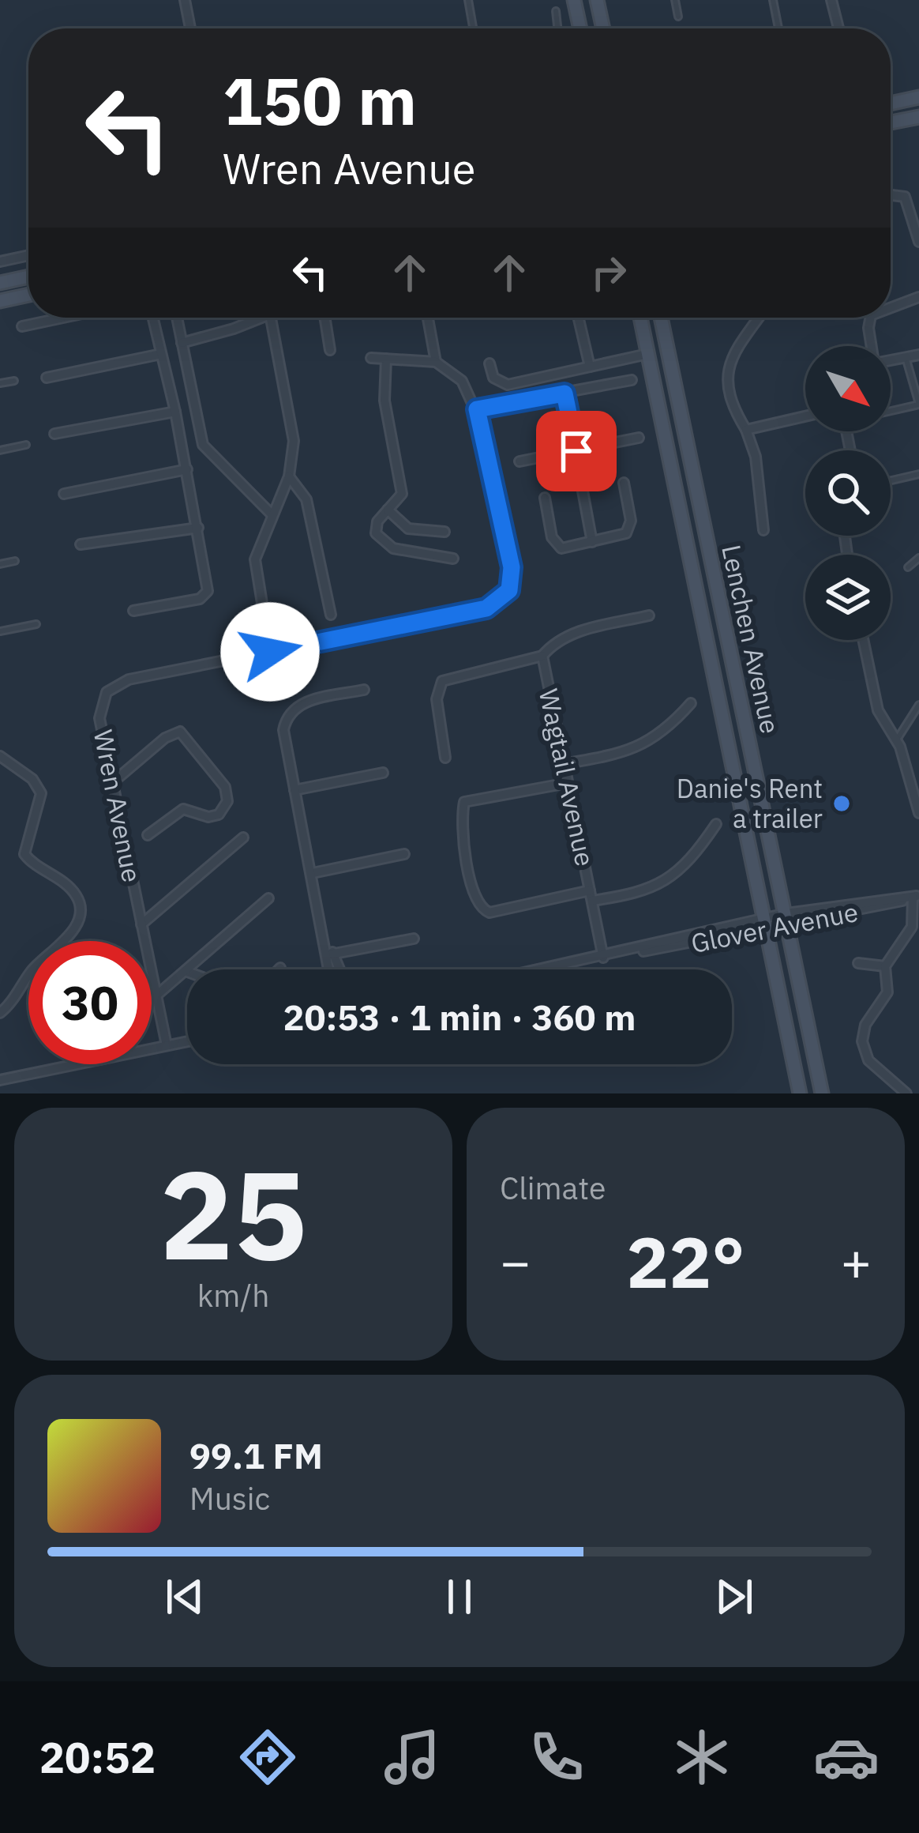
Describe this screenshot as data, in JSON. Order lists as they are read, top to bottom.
{
  "streets": {
    "main road": ["Lenchen Avenue"],
    "street": ["Wagtail Avenue", "Wren Avenue", "Glover Avenue"]
  },
  "crossings": [
    ["Lenchen Avenue", "Glover Avenue"],
    ["Wagtail Avenue", "Glover Avenue"]
  ],
  "places": ["Danie's Rent a trailer"],
  "north": "bottom right",
  "page": {
    "turn": ["150 m", "Wren Avenue"],
    "limit": "30",
    "trip": "20:53 · 1 min · 360 m",
    "tile": [
      ["25", "km/h"],
      "Climate"
    ],
    "heat": ["−", "22°", "+"],
    "song": ["99.1 FM", "Music"],
    "tabs": "20:52"
  }
}
